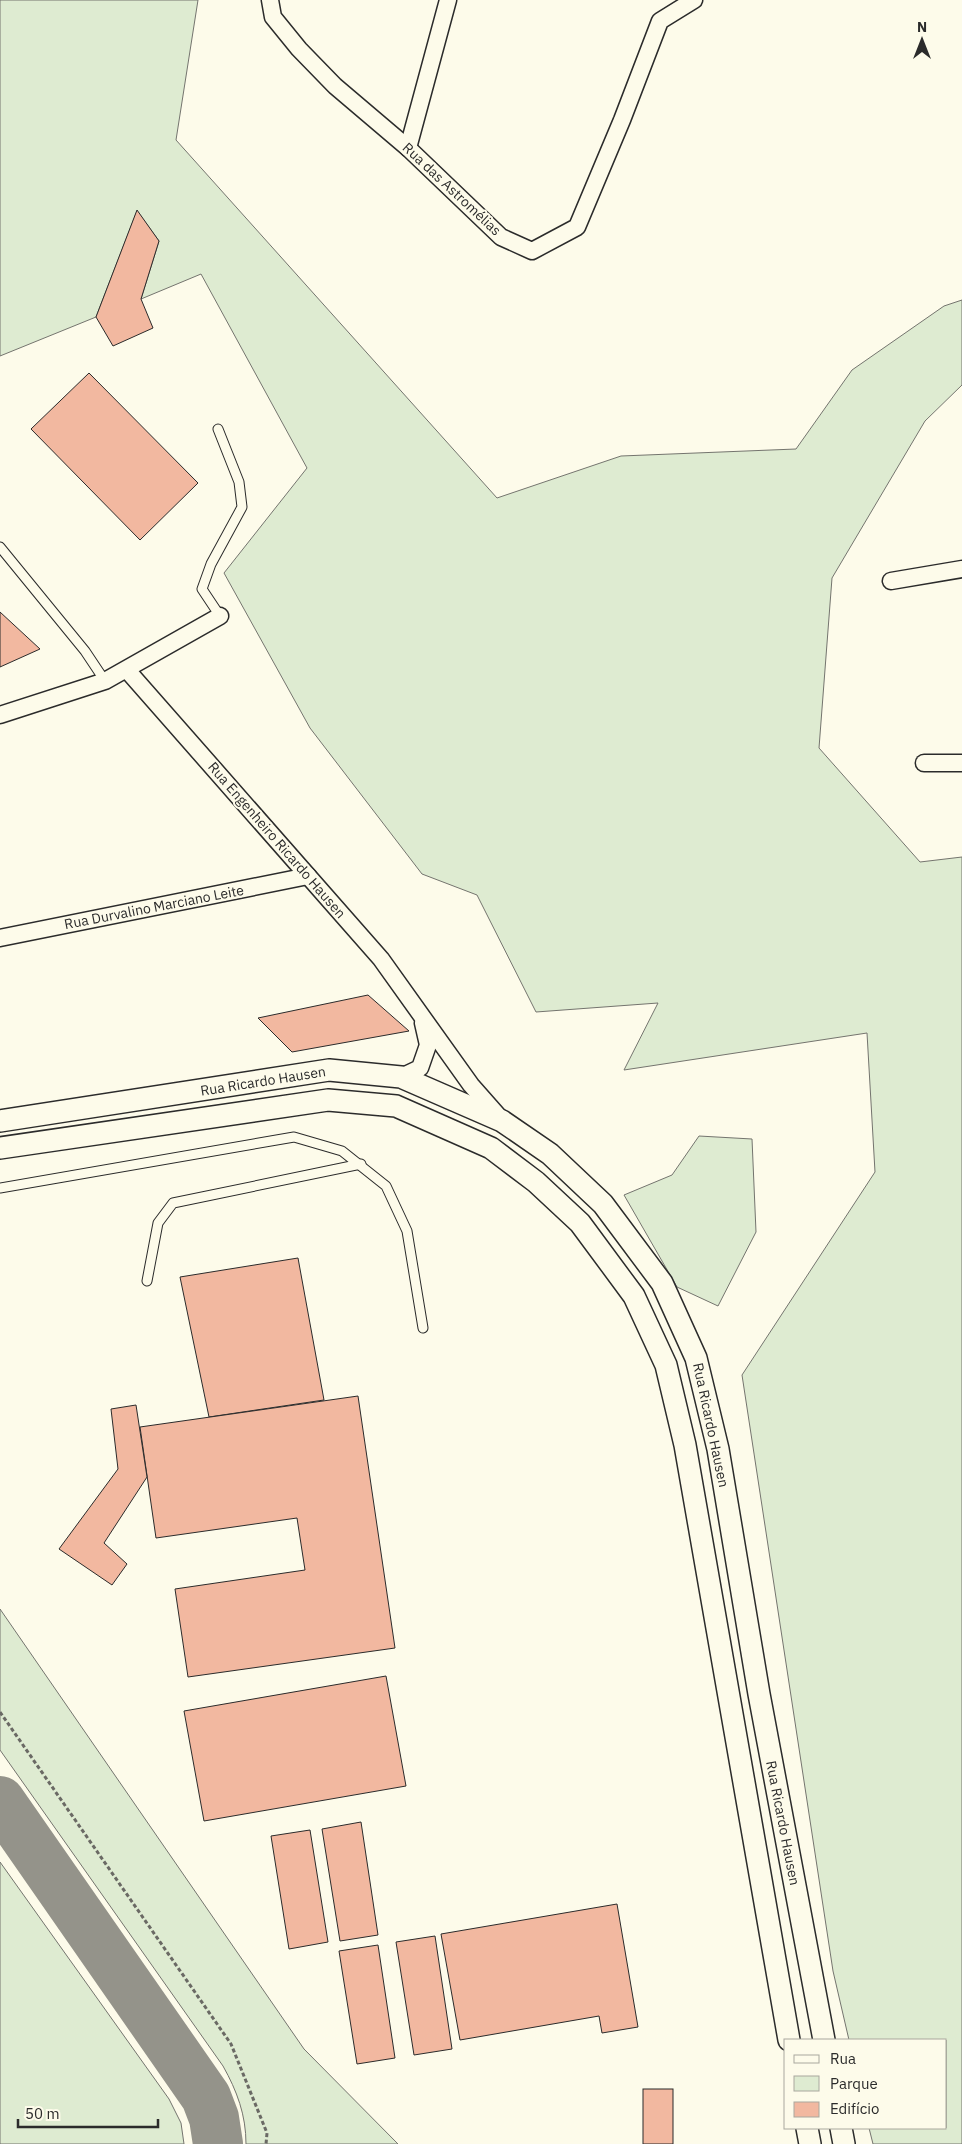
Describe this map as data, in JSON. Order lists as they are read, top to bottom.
{
  "streets": {
    "street": [
      "Rua das Astromélias",
      "Rua Engenheiro Ricardo Hausen",
      "Rua Durvalino Marciano Leite",
      "Rua Ricardo Hausen"
    ]
  },
  "crossings": [
    ["Rua Engenheiro Ricardo Hausen", "Rua Durvalino Marciano Leite"],
    ["Rua Engenheiro Ricardo Hausen", "Rua Ricardo Hausen"]
  ],
  "legend": ["Rua", "Parque", "Edifício"],
  "scale_bar": "50 m",
  "north": "top"
}
